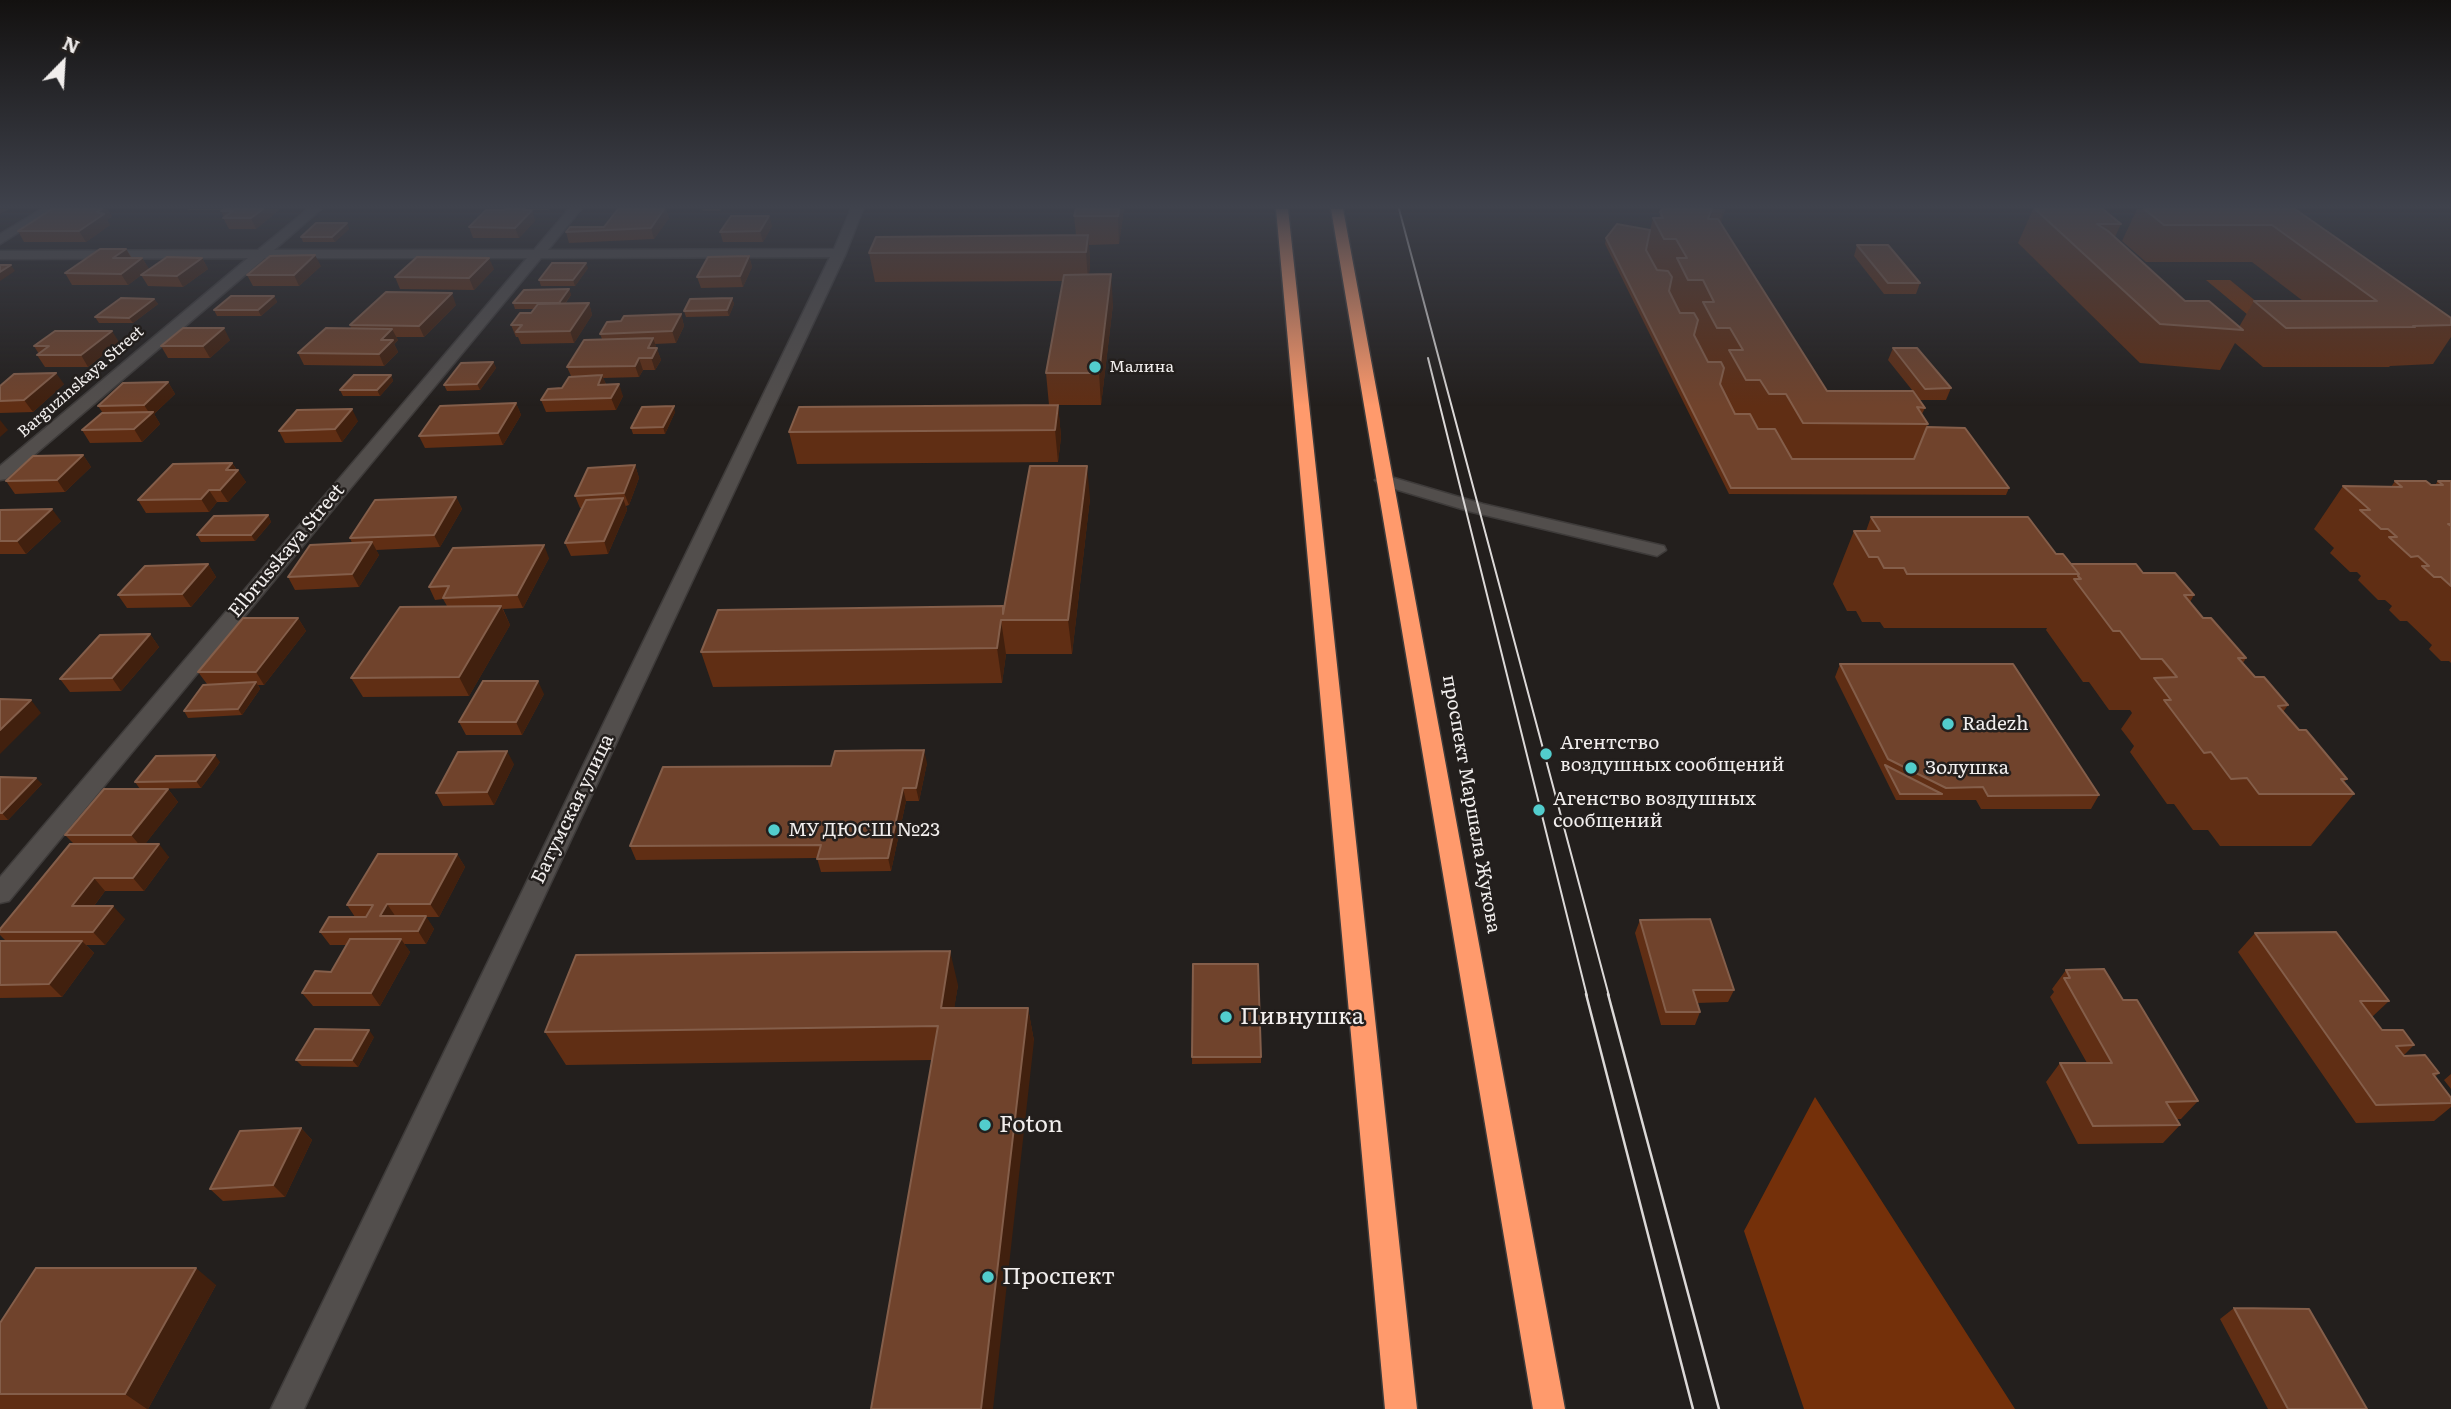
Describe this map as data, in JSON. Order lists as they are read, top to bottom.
{
  "streets": {
    "highway": ["проспект Маршала Жукова"],
    "street": ["Barguzinskaya Street", "Elbrusskaya Street", "Батумская улица"]
  },
  "places": [
    "Малина",
    "Radezh",
    "Агентство воздушных сообщений",
    "Золушка",
    "Агенство воздушных сообщений",
    "МУ ДЮСШ №23",
    "Пивнушка",
    "Foton",
    "Проспект"
  ],
  "north": "top right"
}
